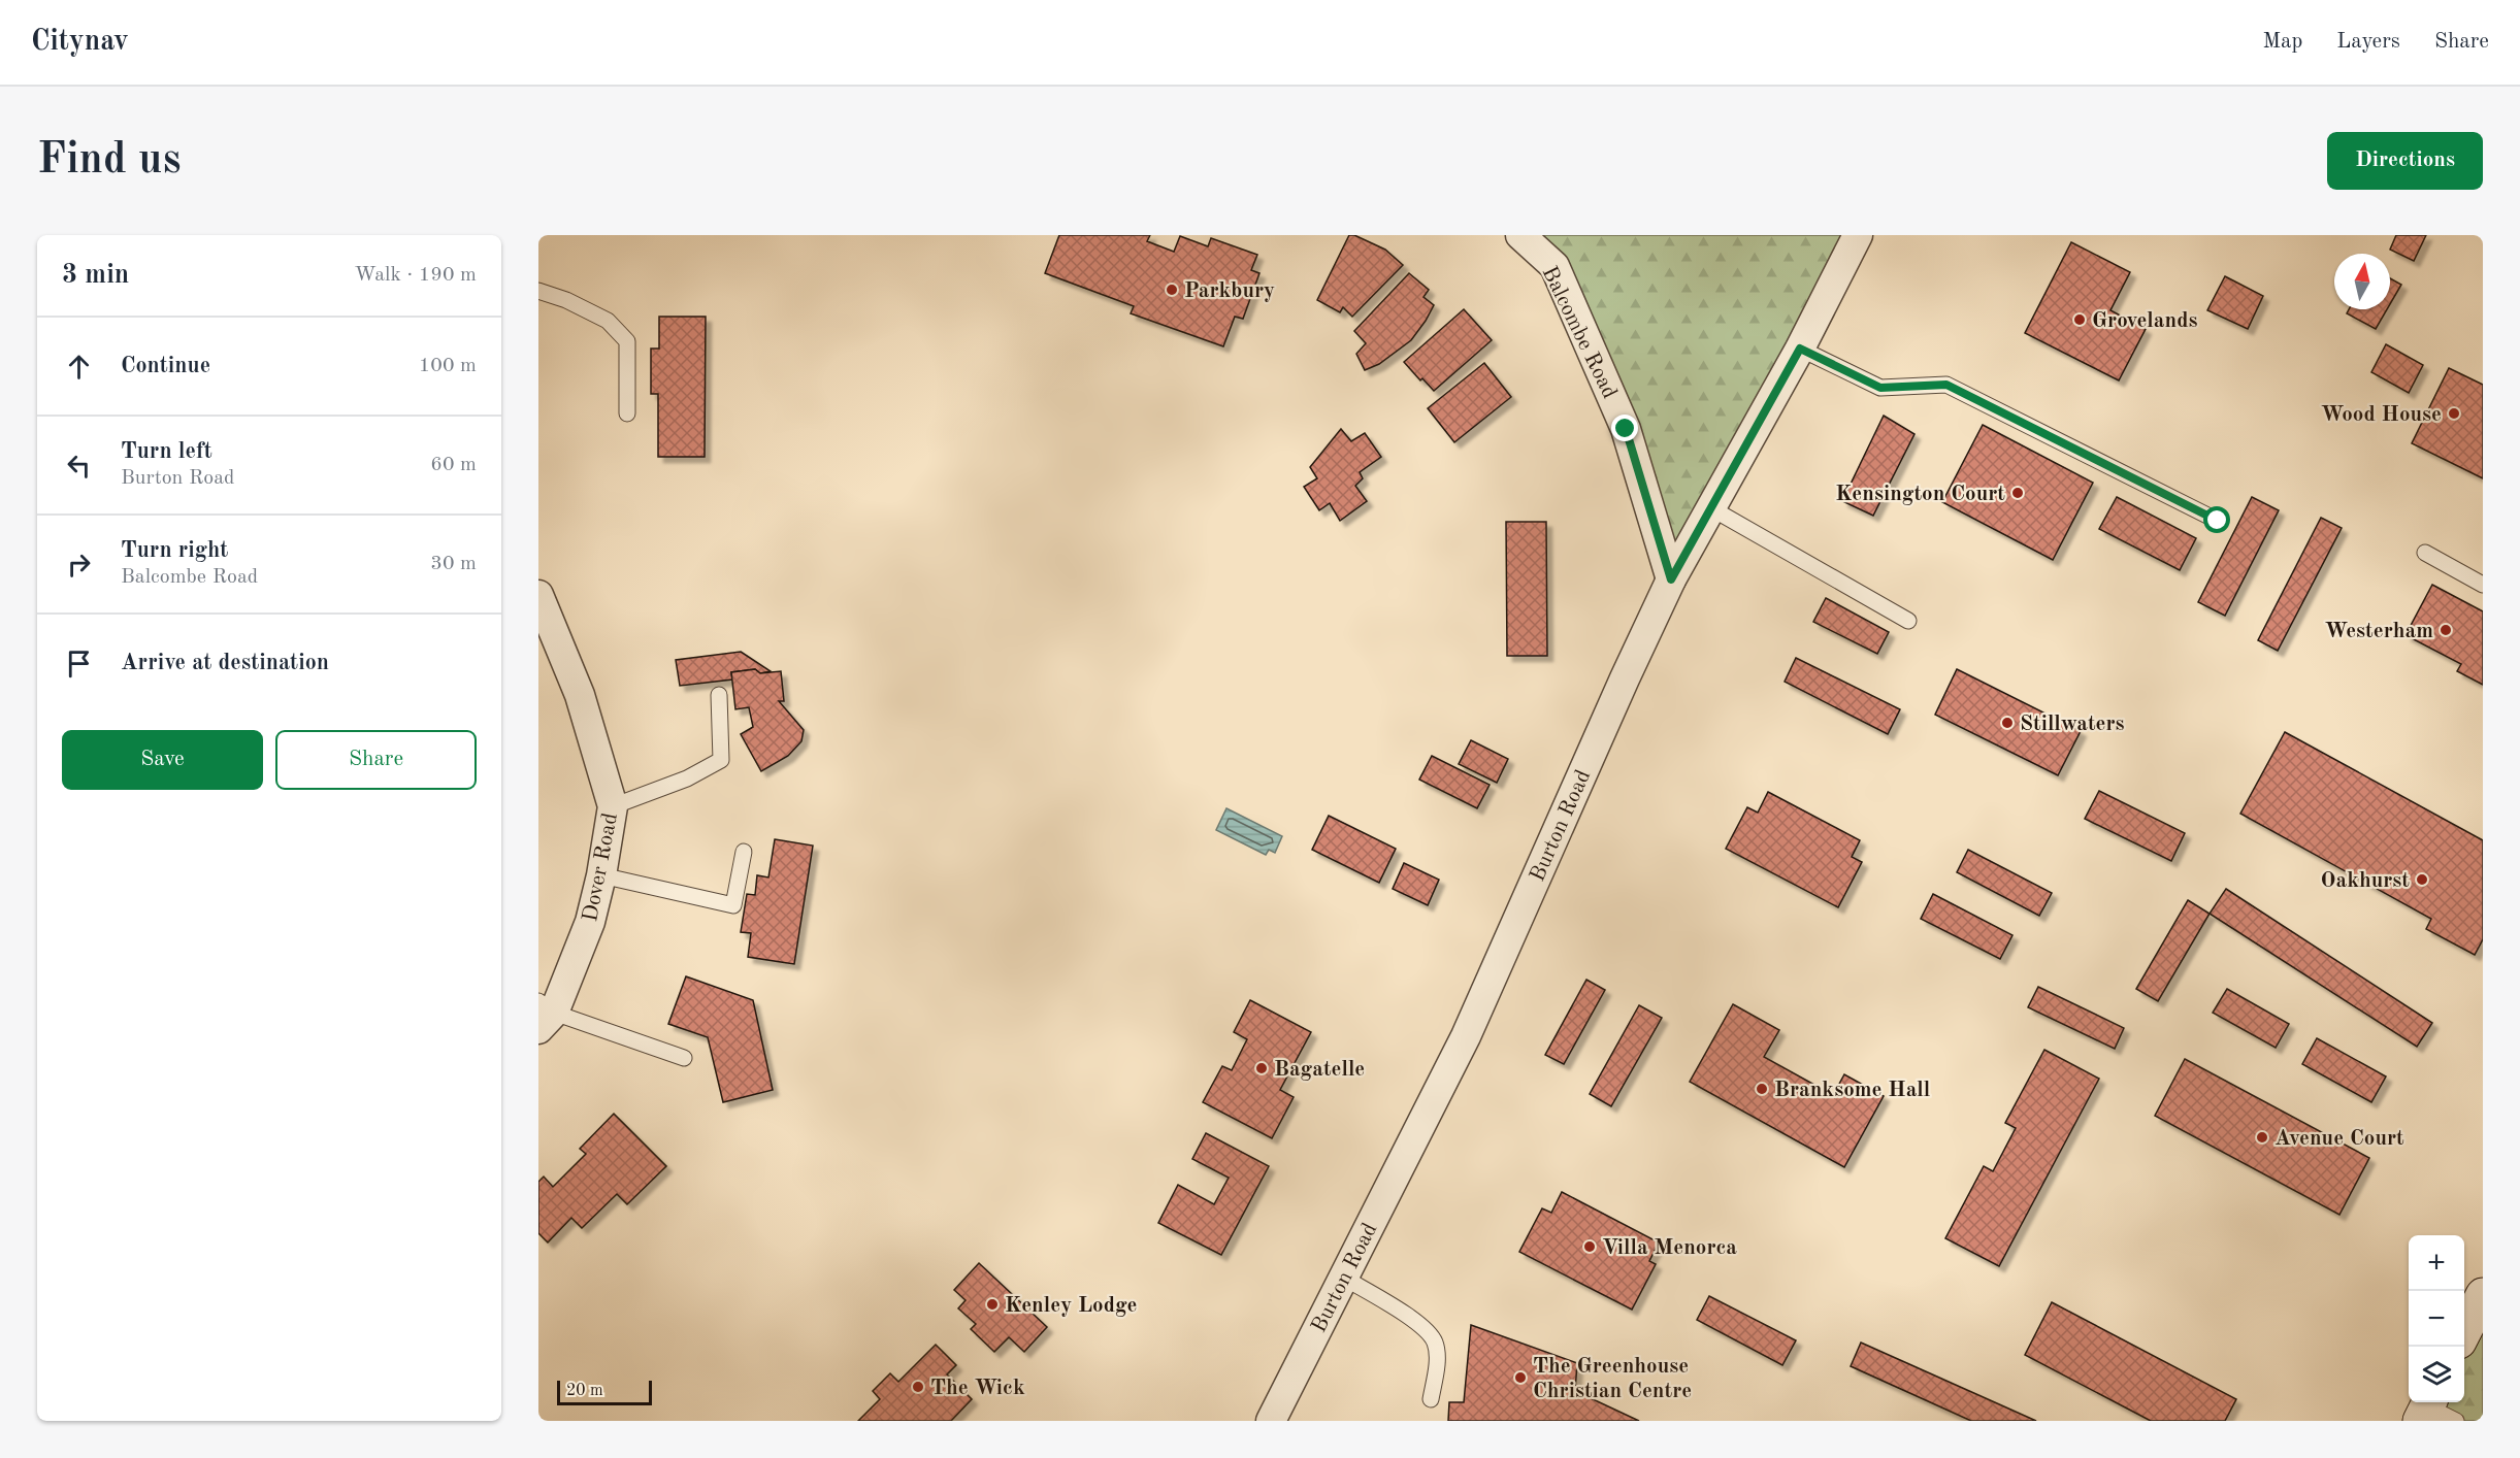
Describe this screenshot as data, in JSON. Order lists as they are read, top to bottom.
{
  "streets": {
    "street": ["Balcombe Road", "Burton Road", "Dover Road"]
  },
  "crossings": [
    ["Balcombe Road", "Burton Road"]
  ],
  "places": [
    "Parkbury",
    "Grovelands",
    "Wood House",
    "Kensington Court",
    "Westerham",
    "Stillwaters",
    "Oakhurst",
    "Bagatelle",
    "Branksome Hall",
    "Avenue Court",
    "Villa Menorca",
    "Kenley Lodge",
    "The Greenhouse Christian Centre",
    "The Wick"
  ],
  "scale_bar": "20 m",
  "north": "top",
  "page": {
    "header": "Citynav",
    "nav": ["Map", "Layers", "Share"],
    "buttons": [
      "Directions",
      ["Save", "Share"]
    ],
    "title": "Find us",
    "heading": ["3 min", "Walk · 190 m"],
    "list": [
      ["Continue", "100 m"],
      ["Turn left", "Burton Road", "60 m"],
      ["Turn right", "Balcombe Road", "30 m"],
      "Arrive at destination"
    ],
    "map_buttons": ["+", "−"],
    "scale": "20 m"
  }
}
